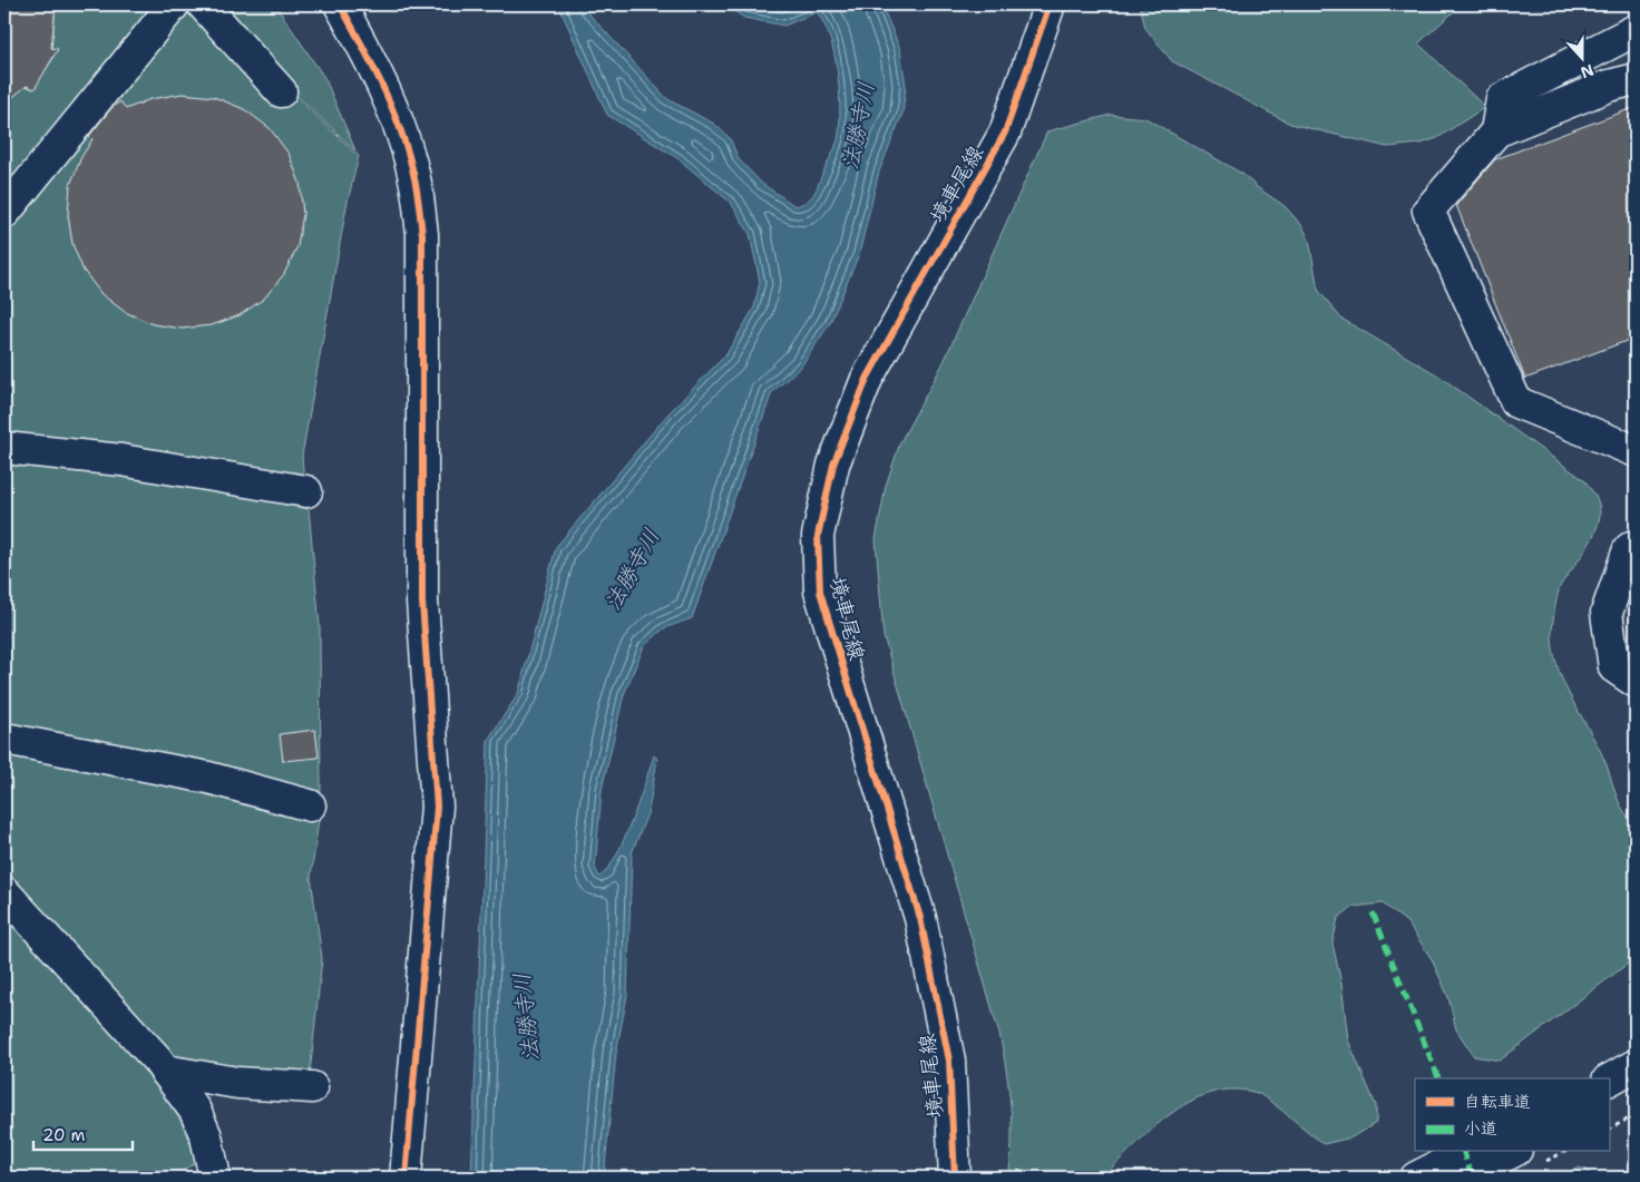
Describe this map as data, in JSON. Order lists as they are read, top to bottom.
{
  "streets": {
    "main road": ["境車尾線"]
  },
  "water": ["法勝寺川"],
  "legend": ["自転車道", "小道"],
  "scale_bar": "20 m",
  "north": "bottom"
}
